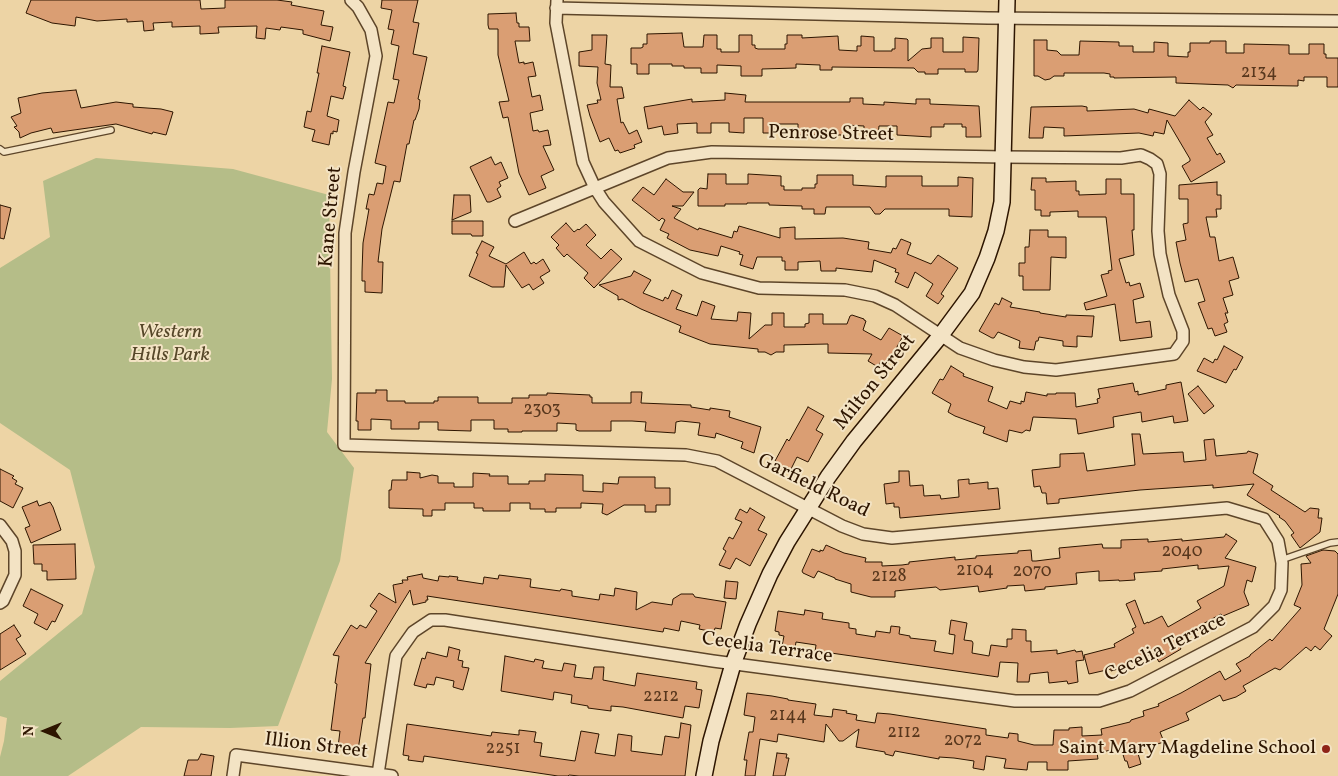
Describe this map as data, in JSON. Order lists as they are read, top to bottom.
{
  "streets": {
    "main road": ["Milton Street"],
    "street": [
      "Penrose Street",
      "Kane Street",
      "Garfield Road",
      "Cecelia Terrace",
      "Illion Street"
    ]
  },
  "crossings": [
    ["Penrose Street", "Milton Street"],
    ["Kane Street", "Garfield Road"],
    ["Milton Street", "Garfield Road"],
    ["Milton Street", "Cecelia Terrace"],
    ["Garfield Road", "Cecelia Terrace"],
    ["Cecelia Terrace", "Illion Street"]
  ],
  "parks": ["Western Hills Park"],
  "places": ["Saint Mary Magdeline School"],
  "house_numbers": [
    "2134",
    "2303",
    "2040",
    "2104",
    "2070",
    "2128",
    "2212",
    "2144",
    "2112",
    "2072",
    "2251"
  ],
  "north": "left"
}
